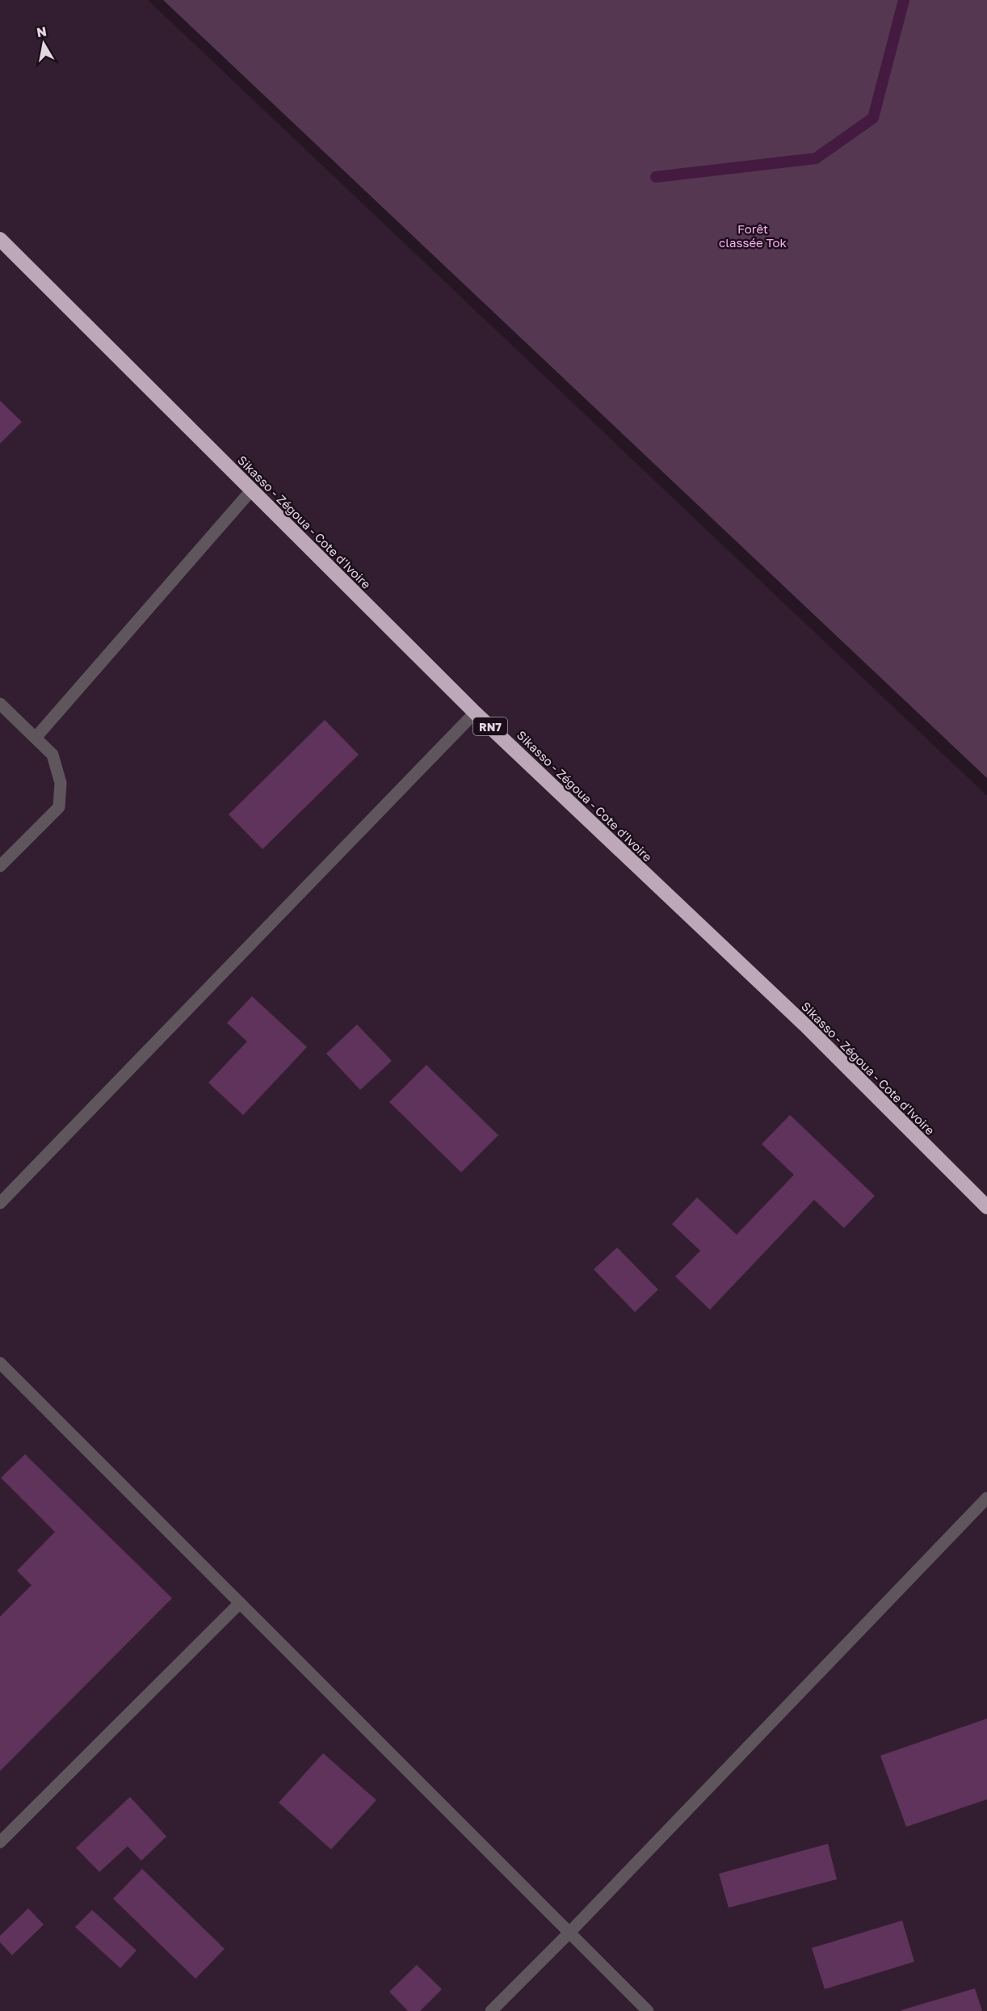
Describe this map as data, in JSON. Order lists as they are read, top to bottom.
{
  "streets": {
    "highway": ["Sikasso - Zégoua - Cote d'Ivoire", "RN7"]
  },
  "parks": ["Forêt classée Tok"],
  "north": "top"
}
